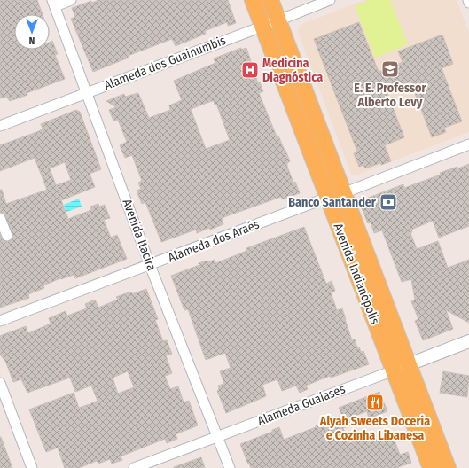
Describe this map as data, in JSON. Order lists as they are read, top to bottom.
{
  "streets": {
    "main road": ["Avenida Indianópolis"],
    "street": [
      "Alameda dos Guainumbis",
      "Avenida Itacira",
      "Alameda dos Araês",
      "Alameda Guaiases"
    ]
  },
  "crossings": [
    ["Alameda dos Guainumbis", "Avenida Itacira"],
    ["Alameda dos Guainumbis", "Avenida Indianópolis"],
    ["Avenida Itacira", "Alameda dos Araês"],
    ["Avenida Itacira", "Alameda Guaiases"],
    ["Alameda dos Araês", "Avenida Indianópolis"],
    ["Avenida Indianópolis", "Alameda Guaiases"]
  ],
  "places": {
    "school or university": ["E. E. Professor Alberto Levy"],
    "hospital": ["Medicina Diagnóstica"],
    "bank": ["Banco Santander"],
    "restaurant": ["Alyah Sweets Doceria e Cozinha Libanesa"]
  },
  "north": "bottom"
}
